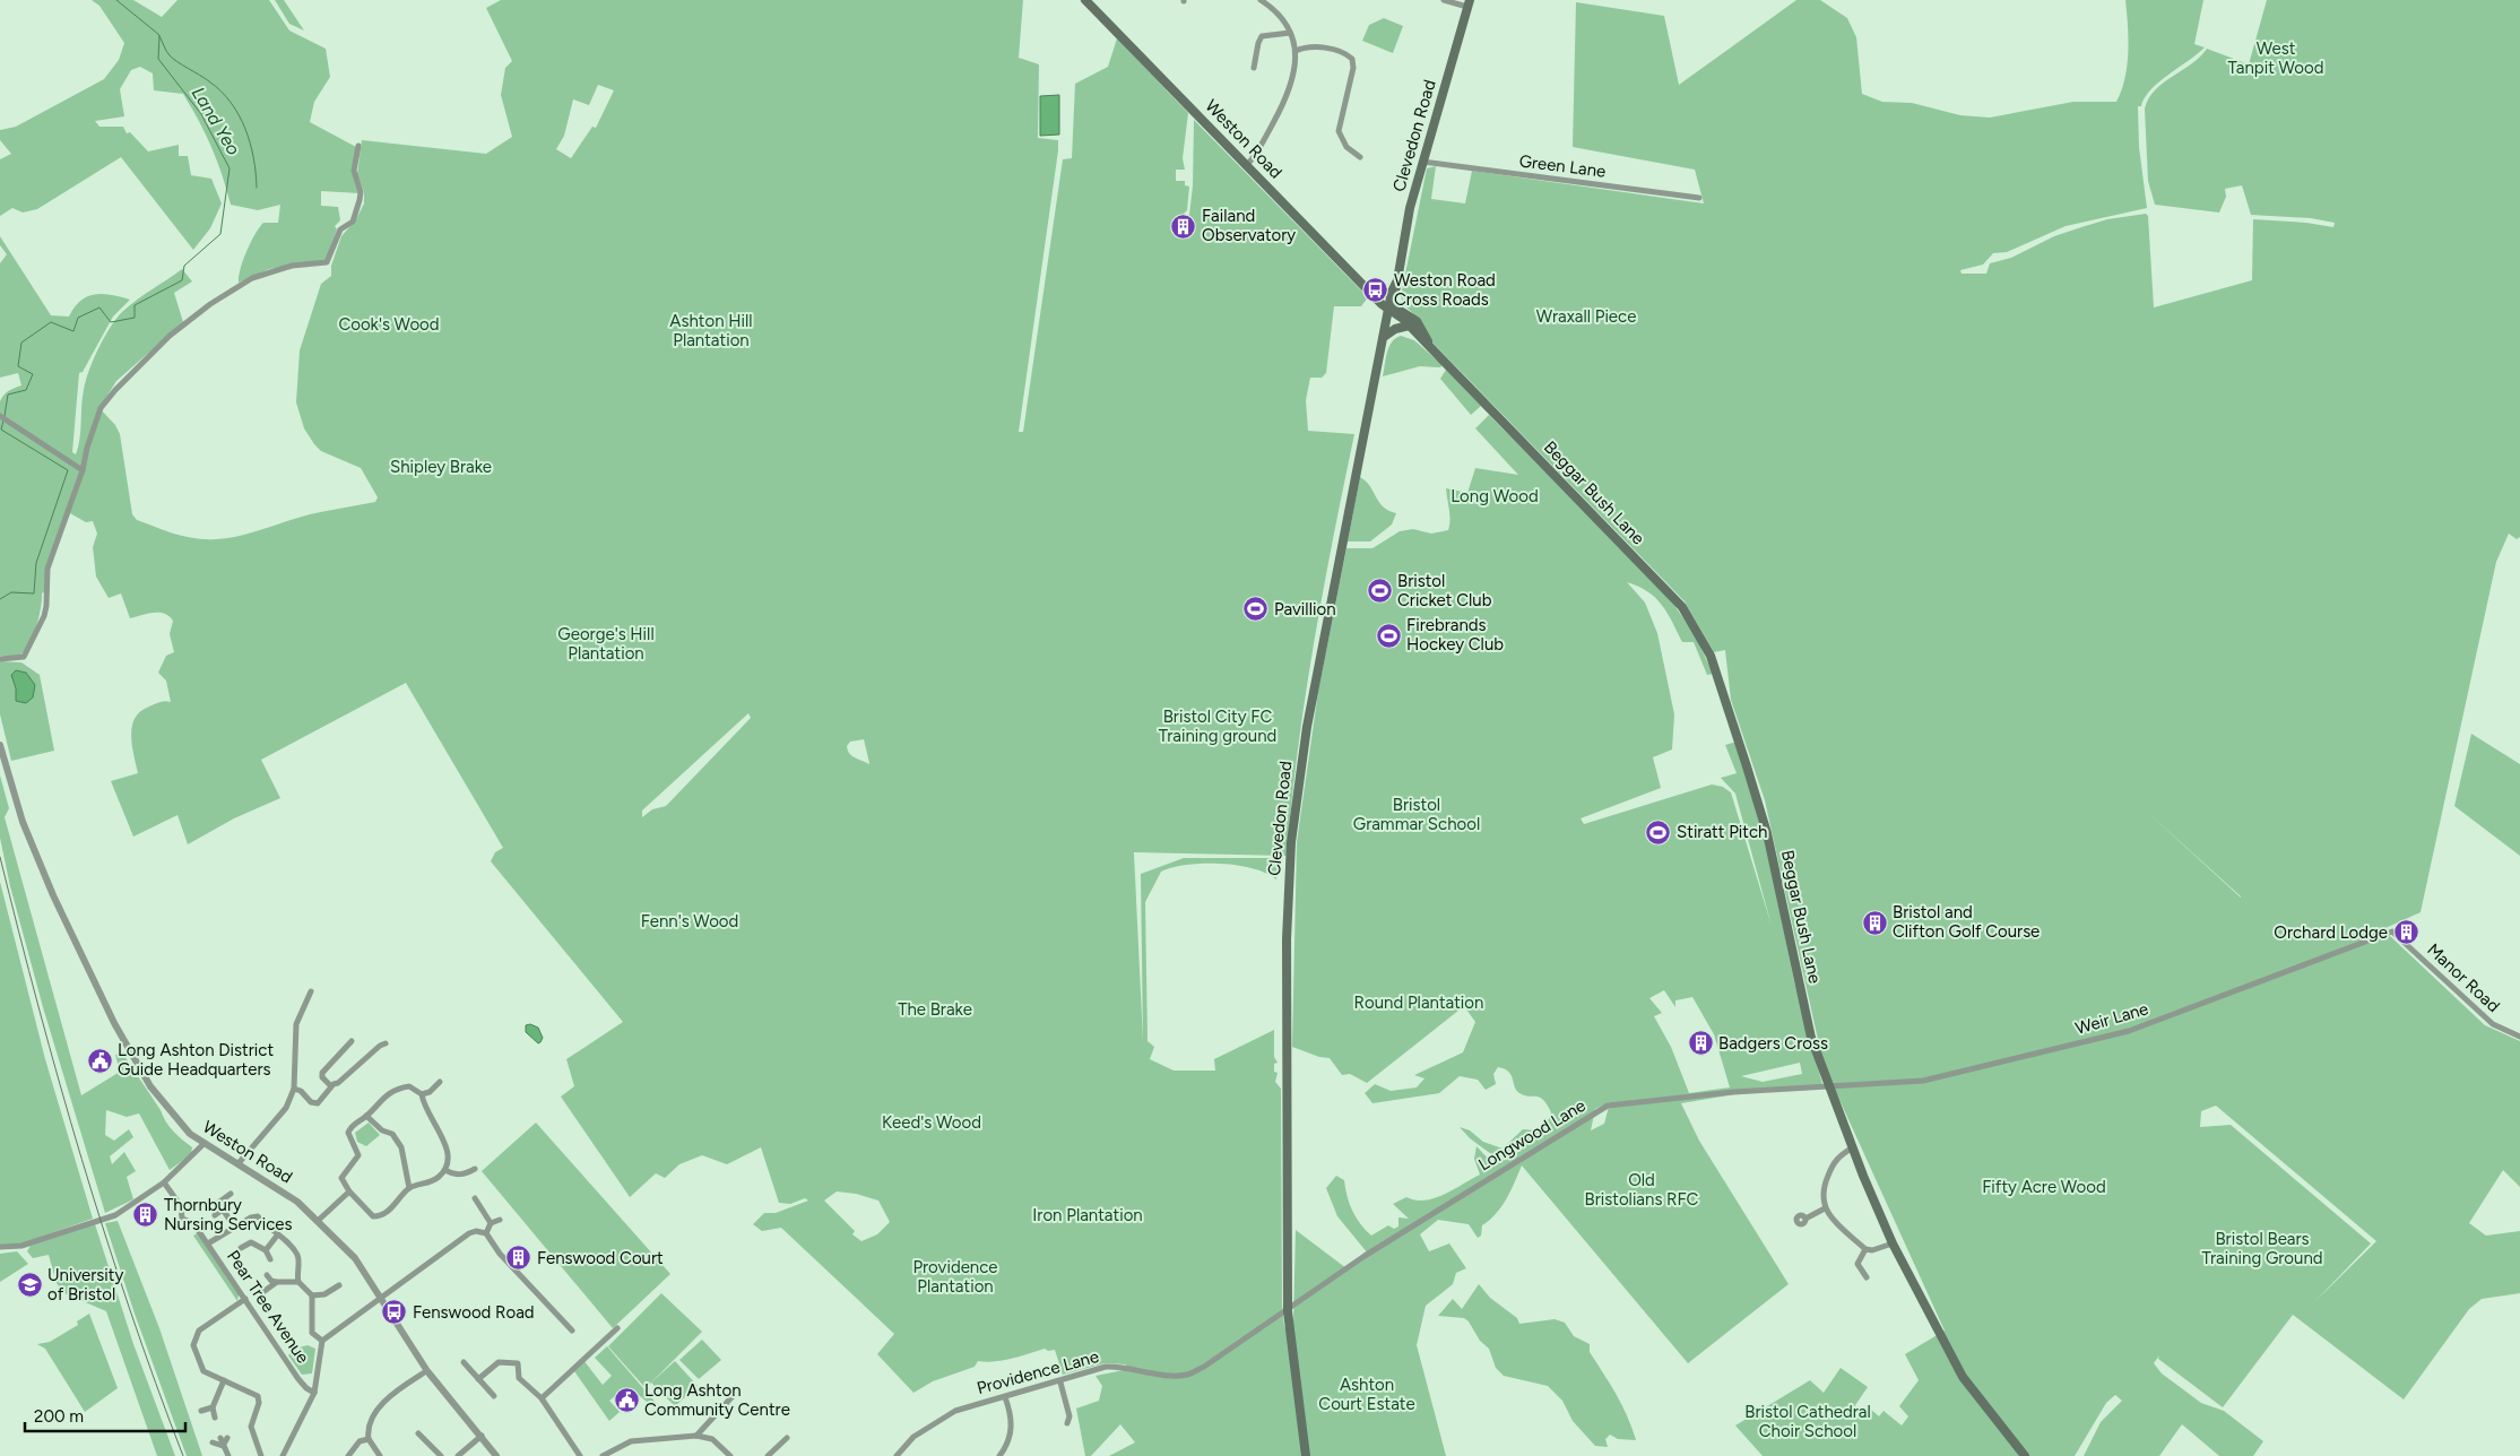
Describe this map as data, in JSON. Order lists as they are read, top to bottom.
{
  "streets": {
    "main road": ["Clevedon Road", "Weston Road", "Beggar Bush Lane"],
    "street": [
      "Green Lane",
      "Manor Road",
      "Weir Lane",
      "Longwood Lane",
      "Pear Tree Avenue",
      "Providence Lane"
    ]
  },
  "crossings": [
    ["Clevedon Road", "Weston Road"],
    ["Clevedon Road", "Green Lane"],
    ["Clevedon Road", "Beggar Bush Lane"],
    ["Clevedon Road", "Longwood Lane"],
    ["Clevedon Road", "Providence Lane"],
    ["Weston Road", "Beggar Bush Lane"],
    ["Beggar Bush Lane", "Weir Lane"],
    ["Beggar Bush Lane", "Longwood Lane"],
    ["Manor Road", "Weir Lane"],
    ["Weir Lane", "Longwood Lane"],
    ["Longwood Lane", "Providence Lane"]
  ],
  "water": ["Land Yeo"],
  "parks": [
    "West Tanpit Wood",
    "Wraxall Piece",
    "Ashton Hill Plantation",
    "Cook's Wood",
    "Shipley Brake",
    "Long Wood",
    "George's Hill Plantation",
    "Bristol City FC Training ground",
    "Bristol Grammar School",
    "Fenn's Wood",
    "Round Plantation",
    "The Brake",
    "Keed's Wood",
    "Old Bristolians RFC",
    "Fifty Acre Wood",
    "Iron Plantation",
    "Bristol Bears Training Ground",
    "Providence Plantation",
    "Ashton Court Estate",
    "Bristol Cathedral Choir School"
  ],
  "places": {
    "building": [
      "Failand Observatory",
      "Bristol and Clifton Golf Course",
      "Orchard Lodge",
      "Badgers Cross",
      "Thornbury Nursing Services",
      "Fenswood Court"
    ],
    "bus stop": ["Weston Road Cross Roads", "Fenswood Road"],
    "sports": [
      "Bristol Cricket Club",
      "Pavillion",
      "Firebrands Hockey Club",
      "Stiratt Pitch"
    ],
    "public building": ["Long Ashton District Guide Headquarters", "Long Ashton Community Centre"],
    "school or university": ["University of Bristol"]
  },
  "scale_bar": "200 m"
}
